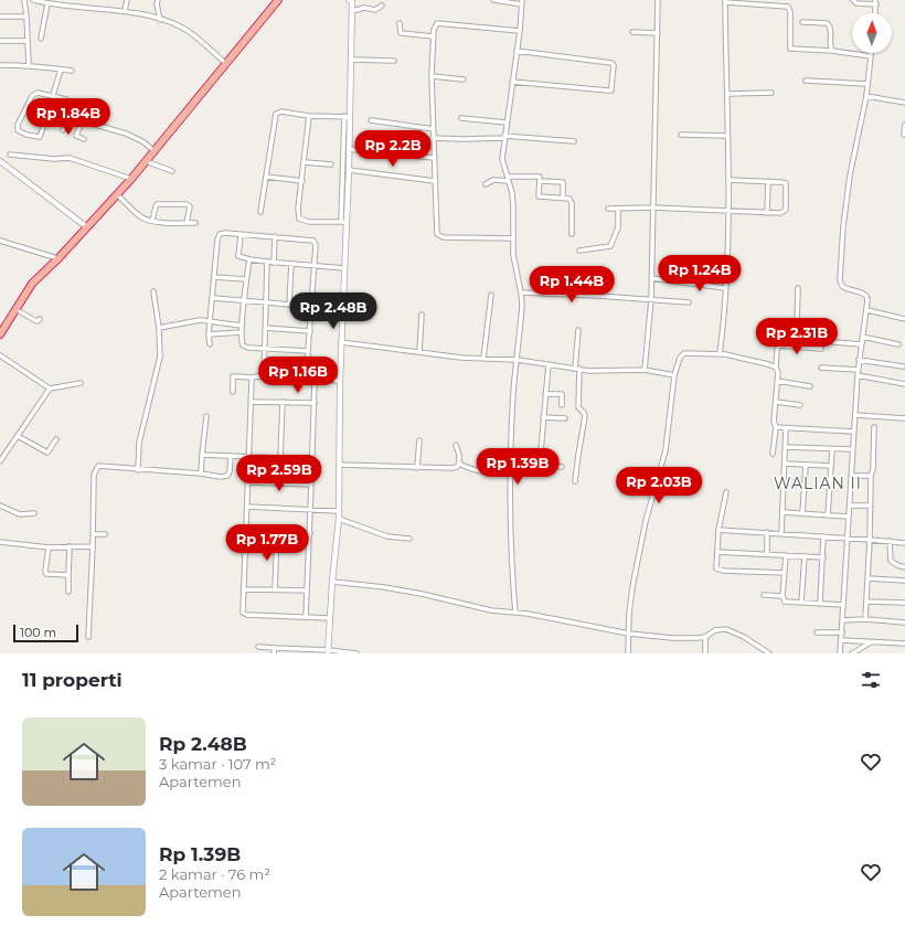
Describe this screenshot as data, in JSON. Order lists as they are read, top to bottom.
{
  "districts": ["WALIAN II"],
  "scale_bar": "100 m",
  "north": "top",
  "page": {
    "price": [
      "Rp 1.84B",
      "Rp 2.2B",
      "Rp 1.24B",
      "Rp 1.44B",
      "Rp 2.48B",
      "Rp 2.31B",
      "Rp 1.16B",
      "Rp 1.39B",
      "Rp 2.59B",
      "Rp 2.03B",
      "Rp 1.77B"
    ],
    "scale": "100 m",
    "heading": "11 properti",
    "list": [
      {
        "name": "Rp 2.48B",
        "note": "3 kamar · 107 m² · Apartemen"
      },
      {
        "name": "Rp 1.39B",
        "note": "2 kamar · 76 m² · Apartemen"
      }
    ]
  }
}
